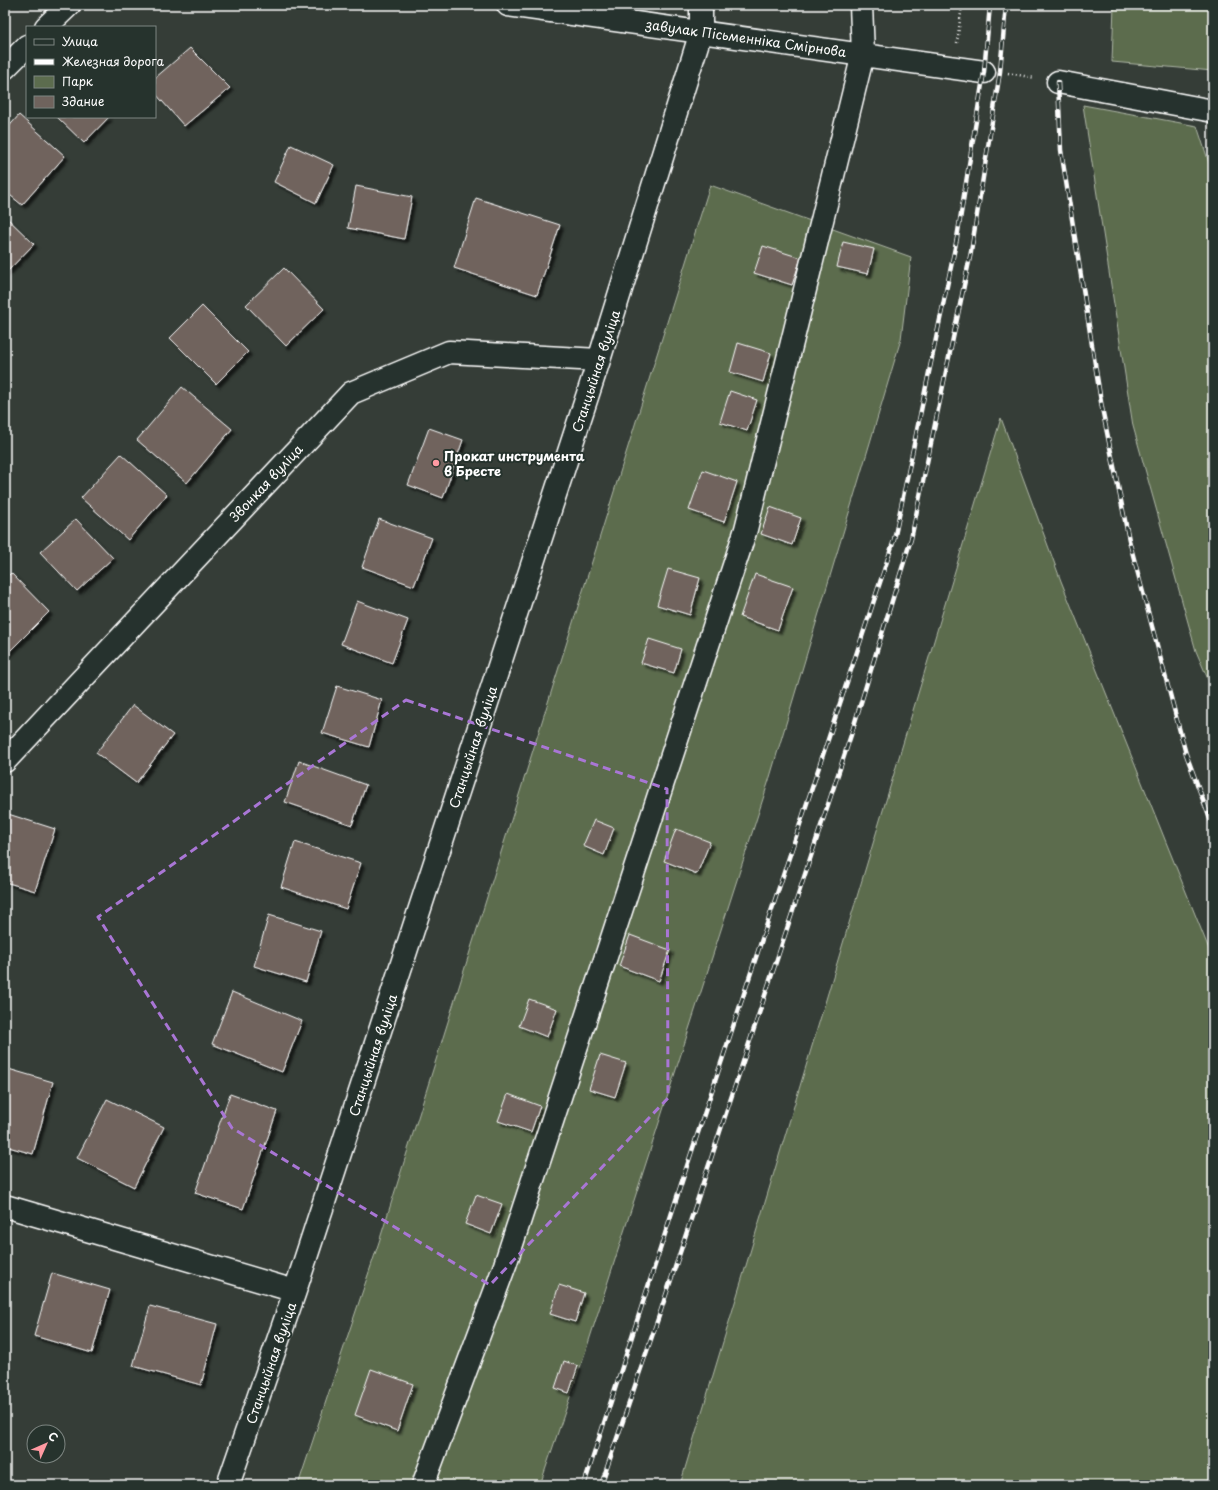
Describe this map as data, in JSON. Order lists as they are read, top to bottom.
{
  "streets": {
    "street": ["завулак Пісьменніка Смірнова", "Станцыйная вуліца", "Звонкая вуліца"]
  },
  "crossings": [
    ["завулак Пісьменніка Смірнова", "Станцыйная вуліца"],
    ["Станцыйная вуліца", "Звонкая вуліца"]
  ],
  "places": ["Прокат инструмента в Бресте"],
  "legend": [
    "Улица",
    "Железная дорога",
    "Парк",
    "Здание"
  ],
  "north": "top right"
}
